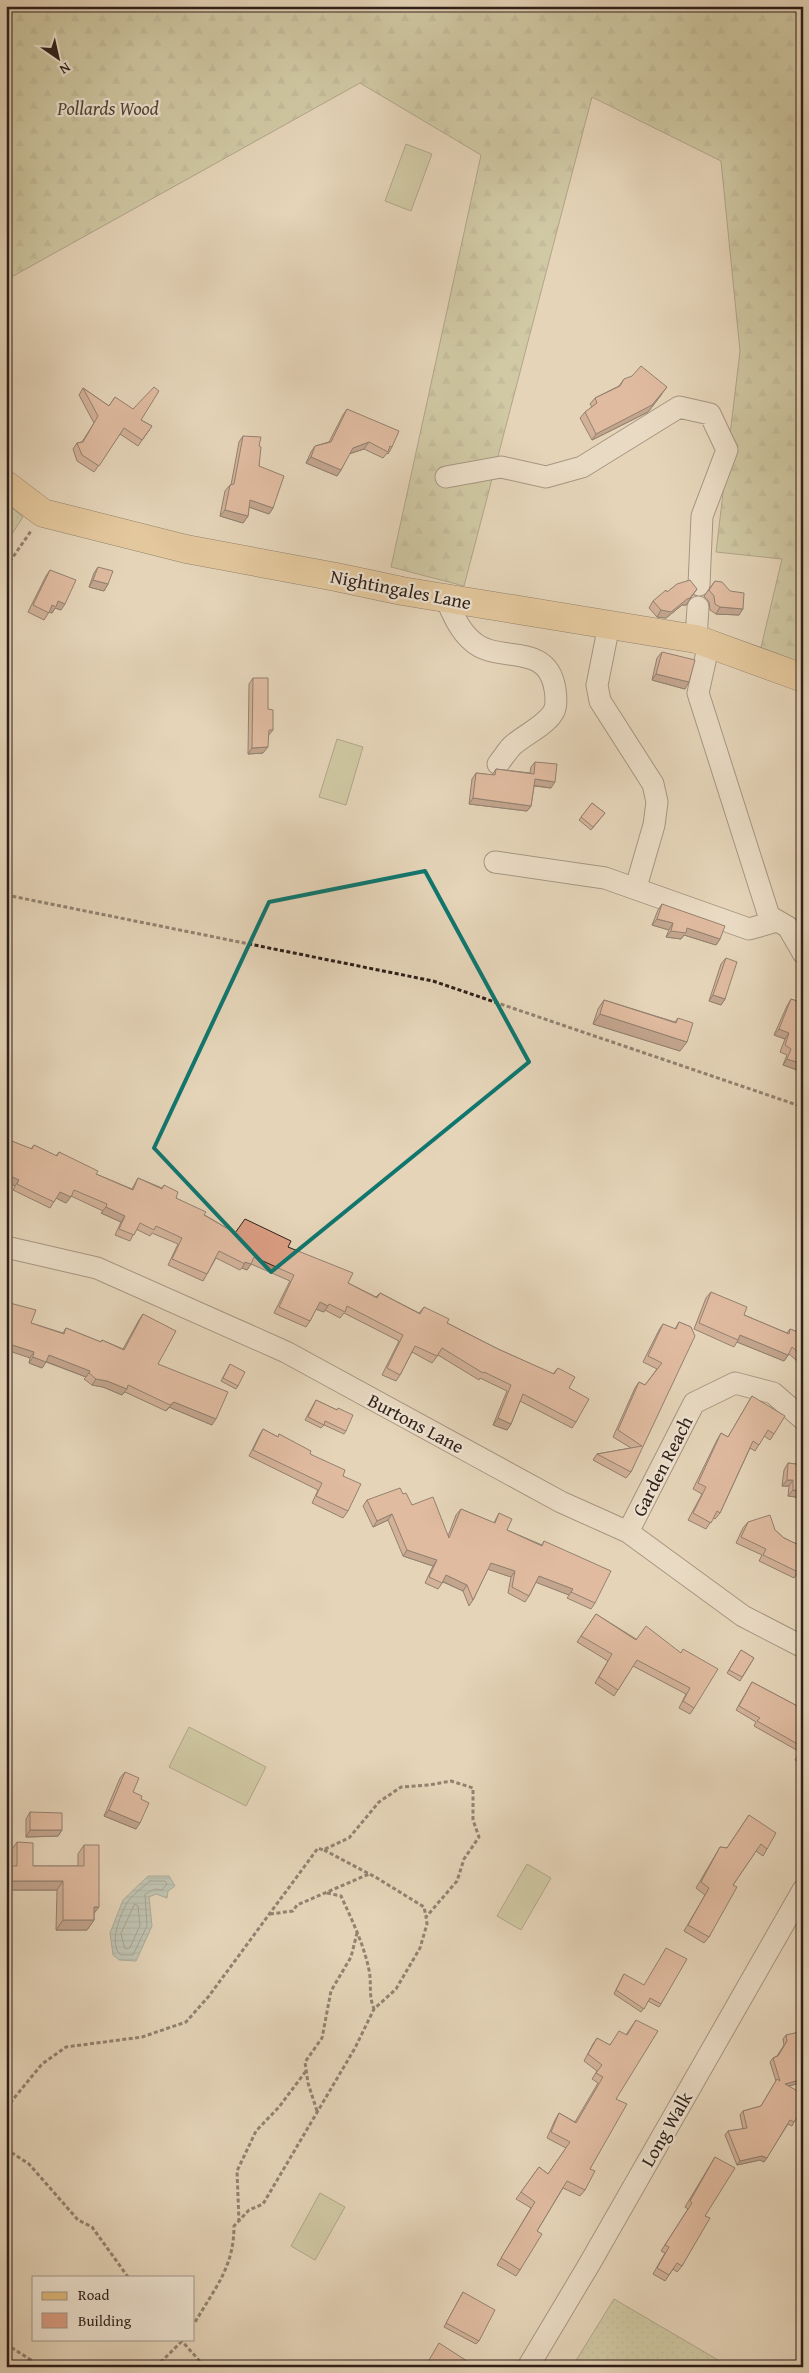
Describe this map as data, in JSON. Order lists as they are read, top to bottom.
{
  "streets": {
    "main road": ["Nightingales Lane"],
    "street": ["Burtons Lane", "Garden Reach", "Long Walk"]
  },
  "crossings": [
    ["Burtons Lane", "Garden Reach"]
  ],
  "parks": ["Pollards Wood"],
  "legend": ["Road", "Building"],
  "north": "bottom right"
}
